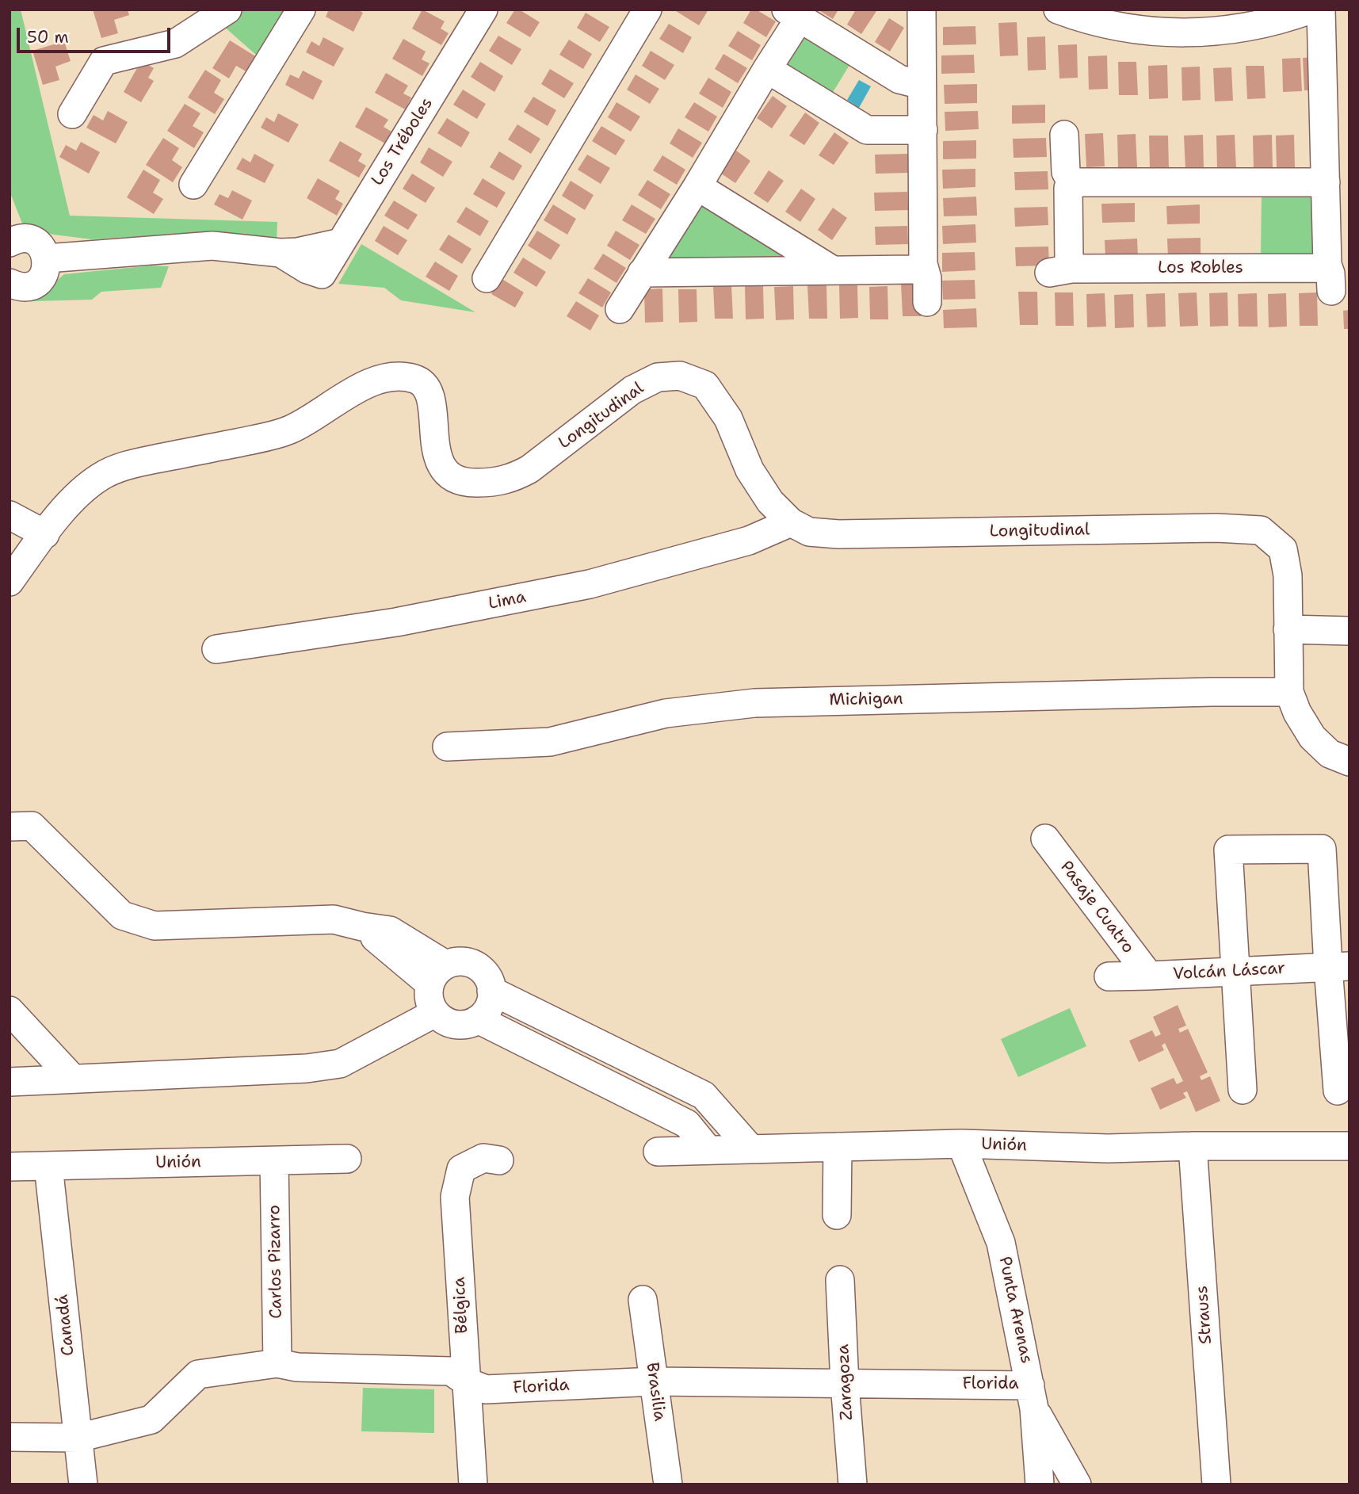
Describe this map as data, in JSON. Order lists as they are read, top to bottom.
{
  "streets": {
    "street": [
      "Los Tréboles",
      "Los Robles",
      "Longitudinal",
      "Lima",
      "Michigan",
      "Pasaje Cuatro",
      "Volcán Láscar",
      "Unión",
      "Carlos Pizarro",
      "Bélgica",
      "Punta Arenas",
      "Strauss",
      "Canadá",
      "Zaragoza",
      "Florida",
      "Brasilia"
    ]
  },
  "crossings": [
    ["Longitudinal", "Lima"],
    ["Longitudinal", "Michigan"],
    ["Pasaje Cuatro", "Volcán Láscar"],
    ["Unión", "Carlos Pizarro"],
    ["Unión", "Punta Arenas"],
    ["Unión", "Strauss"],
    ["Unión", "Canadá"],
    ["Carlos Pizarro", "Florida"],
    ["Bélgica", "Florida"],
    ["Punta Arenas", "Florida"],
    ["Canadá", "Florida"],
    ["Zaragoza", "Florida"],
    ["Florida", "Brasilia"]
  ],
  "scale_bar": "50 m"
}
